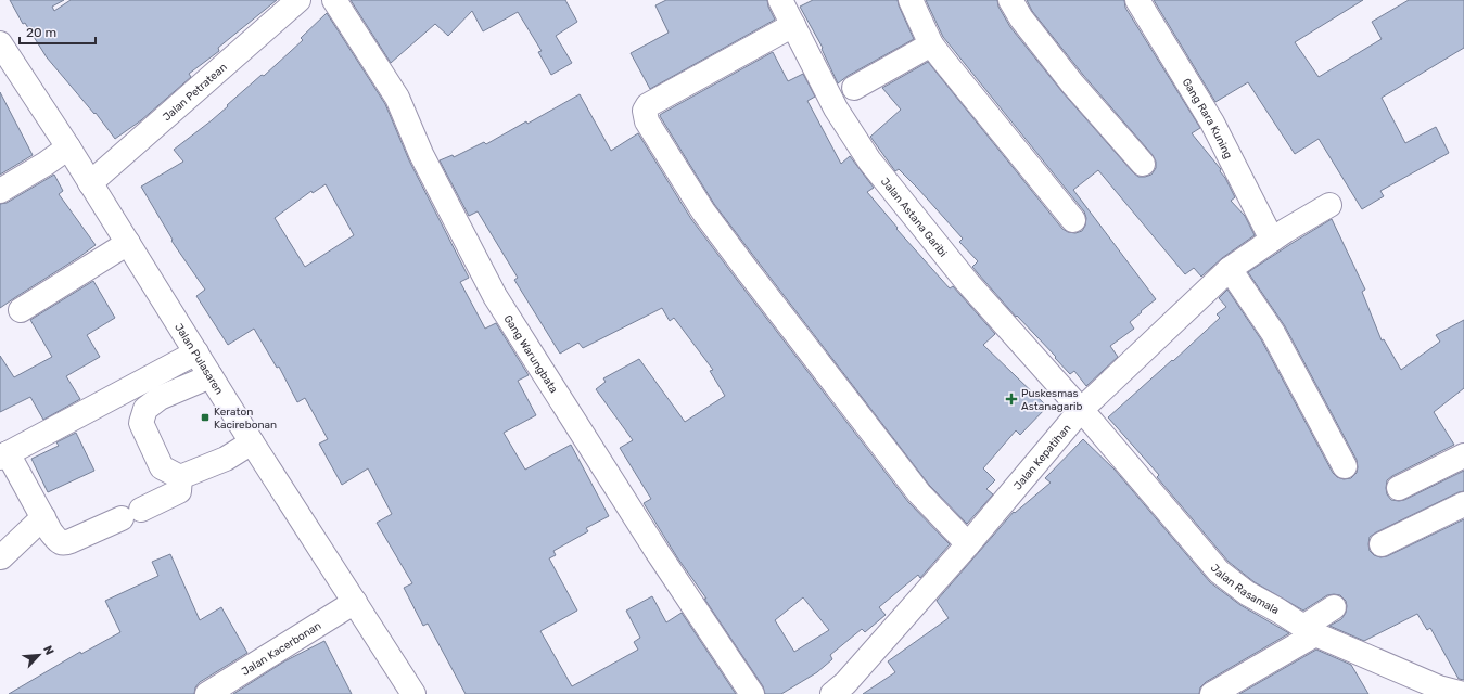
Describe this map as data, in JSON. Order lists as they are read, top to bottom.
{
  "streets": {
    "street": [
      "Jalan Petratean",
      "Gang Rara Kuning",
      "Jalan Astana Garibi",
      "Gang Warungbata",
      "Jalan Pulasaren",
      "Jalan Kepatihan",
      "Jalan Rasamala",
      "Jalan Kacerbonan"
    ]
  },
  "crossings": [
    ["Jalan Petratean", "Jalan Pulasaren"],
    ["Gang Rara Kuning", "Jalan Kepatihan"],
    ["Jalan Astana Garibi", "Jalan Kepatihan"],
    ["Jalan Astana Garibi", "Jalan Rasamala"],
    ["Jalan Pulasaren", "Jalan Kacerbonan"],
    ["Jalan Kepatihan", "Jalan Rasamala"]
  ],
  "places": {
    "health": ["Puskesmas Astanagarib"],
    "transit": ["Keraton Kacirebonan"]
  },
  "scale_bar": "20 m",
  "north": "top right"
}
